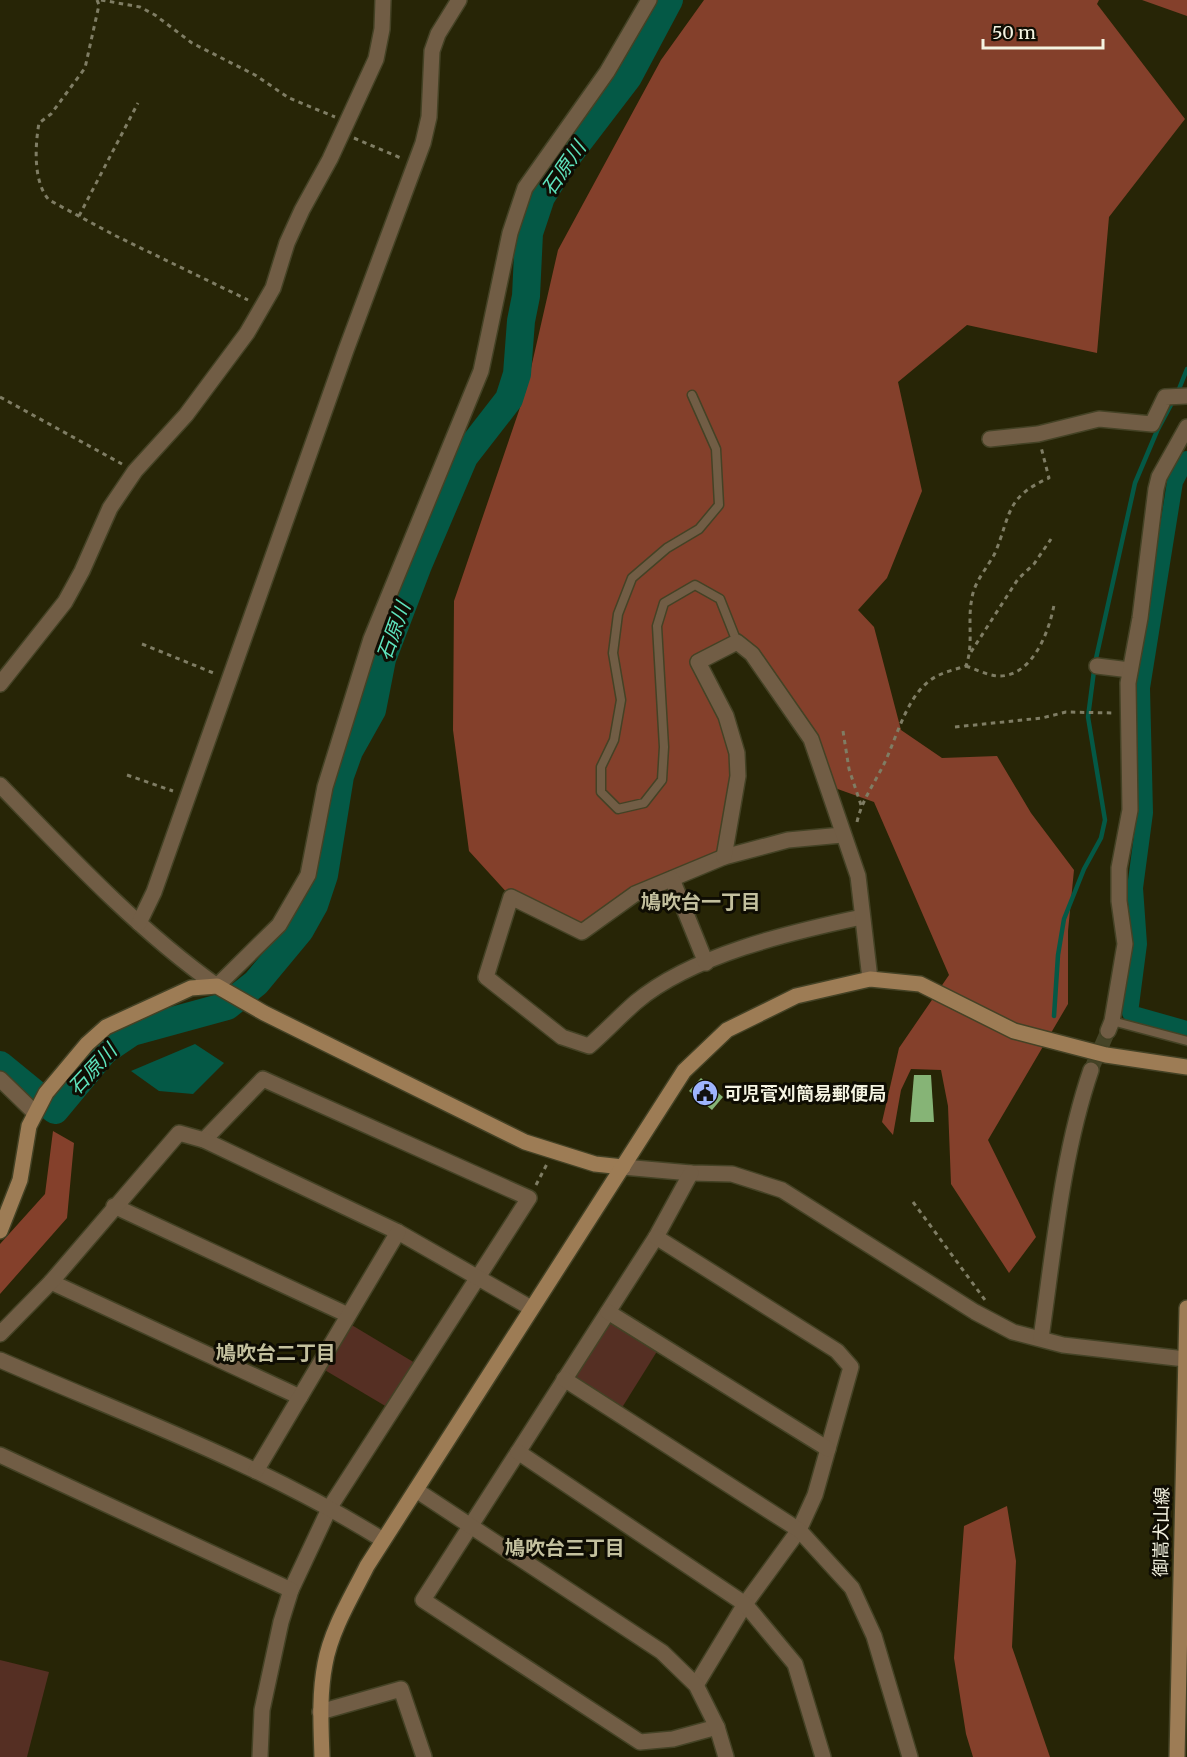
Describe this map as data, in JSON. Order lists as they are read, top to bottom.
{
  "streets": {
    "street": ["御嵩犬山線"]
  },
  "districts": ["鳩吹台一丁目", "鳩吹台二丁目", "鳩吹台三丁目"],
  "water": ["石原川"],
  "places": {
    "public building": ["可児菅刈簡易郵便局"]
  },
  "scale_bar": "50 m"
}
